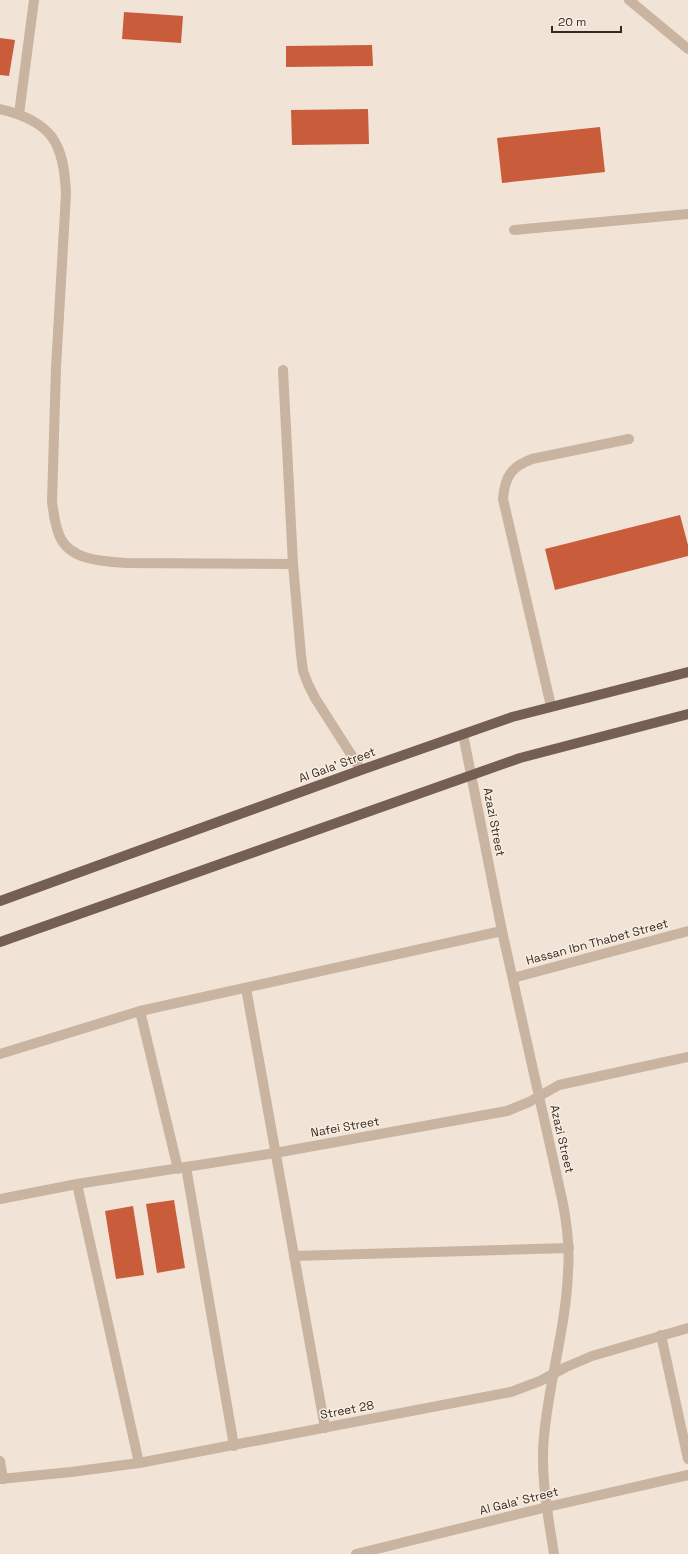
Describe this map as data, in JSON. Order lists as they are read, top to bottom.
{
  "streets": {
    "main road": ["Al Gala' Street"],
    "street": [
      "Azazi Street",
      "Hassan Ibn Thabet Street",
      "Nafei Street",
      "Street 28"
    ]
  },
  "crossings": [
    ["Al Gala' Street", "Azazi Street"],
    ["Azazi Street", "Hassan Ibn Thabet Street"],
    ["Azazi Street", "Nafei Street"],
    ["Azazi Street", "Street 28"]
  ],
  "scale_bar": "20 m"
}
